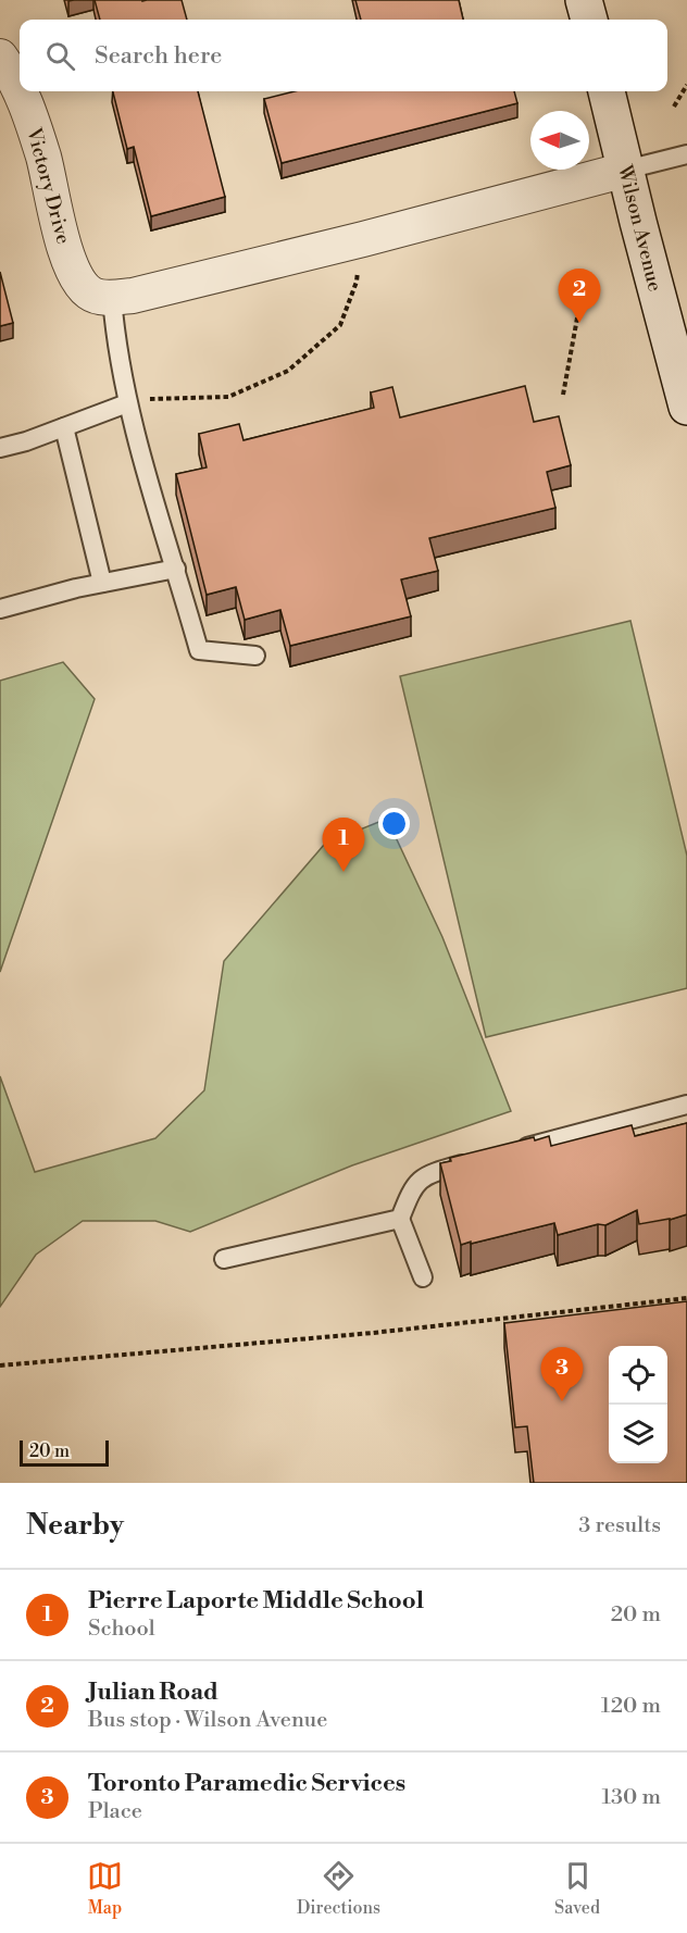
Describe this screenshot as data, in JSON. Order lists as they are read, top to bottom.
{
  "streets": {
    "main road": ["Wilson Avenue"],
    "street": ["Victory Drive"]
  },
  "scale_bar": "20 m",
  "north": "left",
  "page": {
    "search": "Search here",
    "pins": ["2", "1", "3"],
    "scale": "20 m",
    "heading": ["Nearby", "3 results"],
    "list": [
      {
        "mark": "1",
        "name": "Pierre Laporte Middle School",
        "note": "School",
        "value": "20 m"
      },
      {
        "mark": "2",
        "name": "Julian Road",
        "note": "Bus stop · Wilson Avenue",
        "value": "120 m"
      },
      {
        "mark": "3",
        "name": "Toronto Paramedic Services",
        "note": "Place",
        "value": "130 m"
      }
    ],
    "nav": ["Map", "Directions", "Saved"]
  }
}
